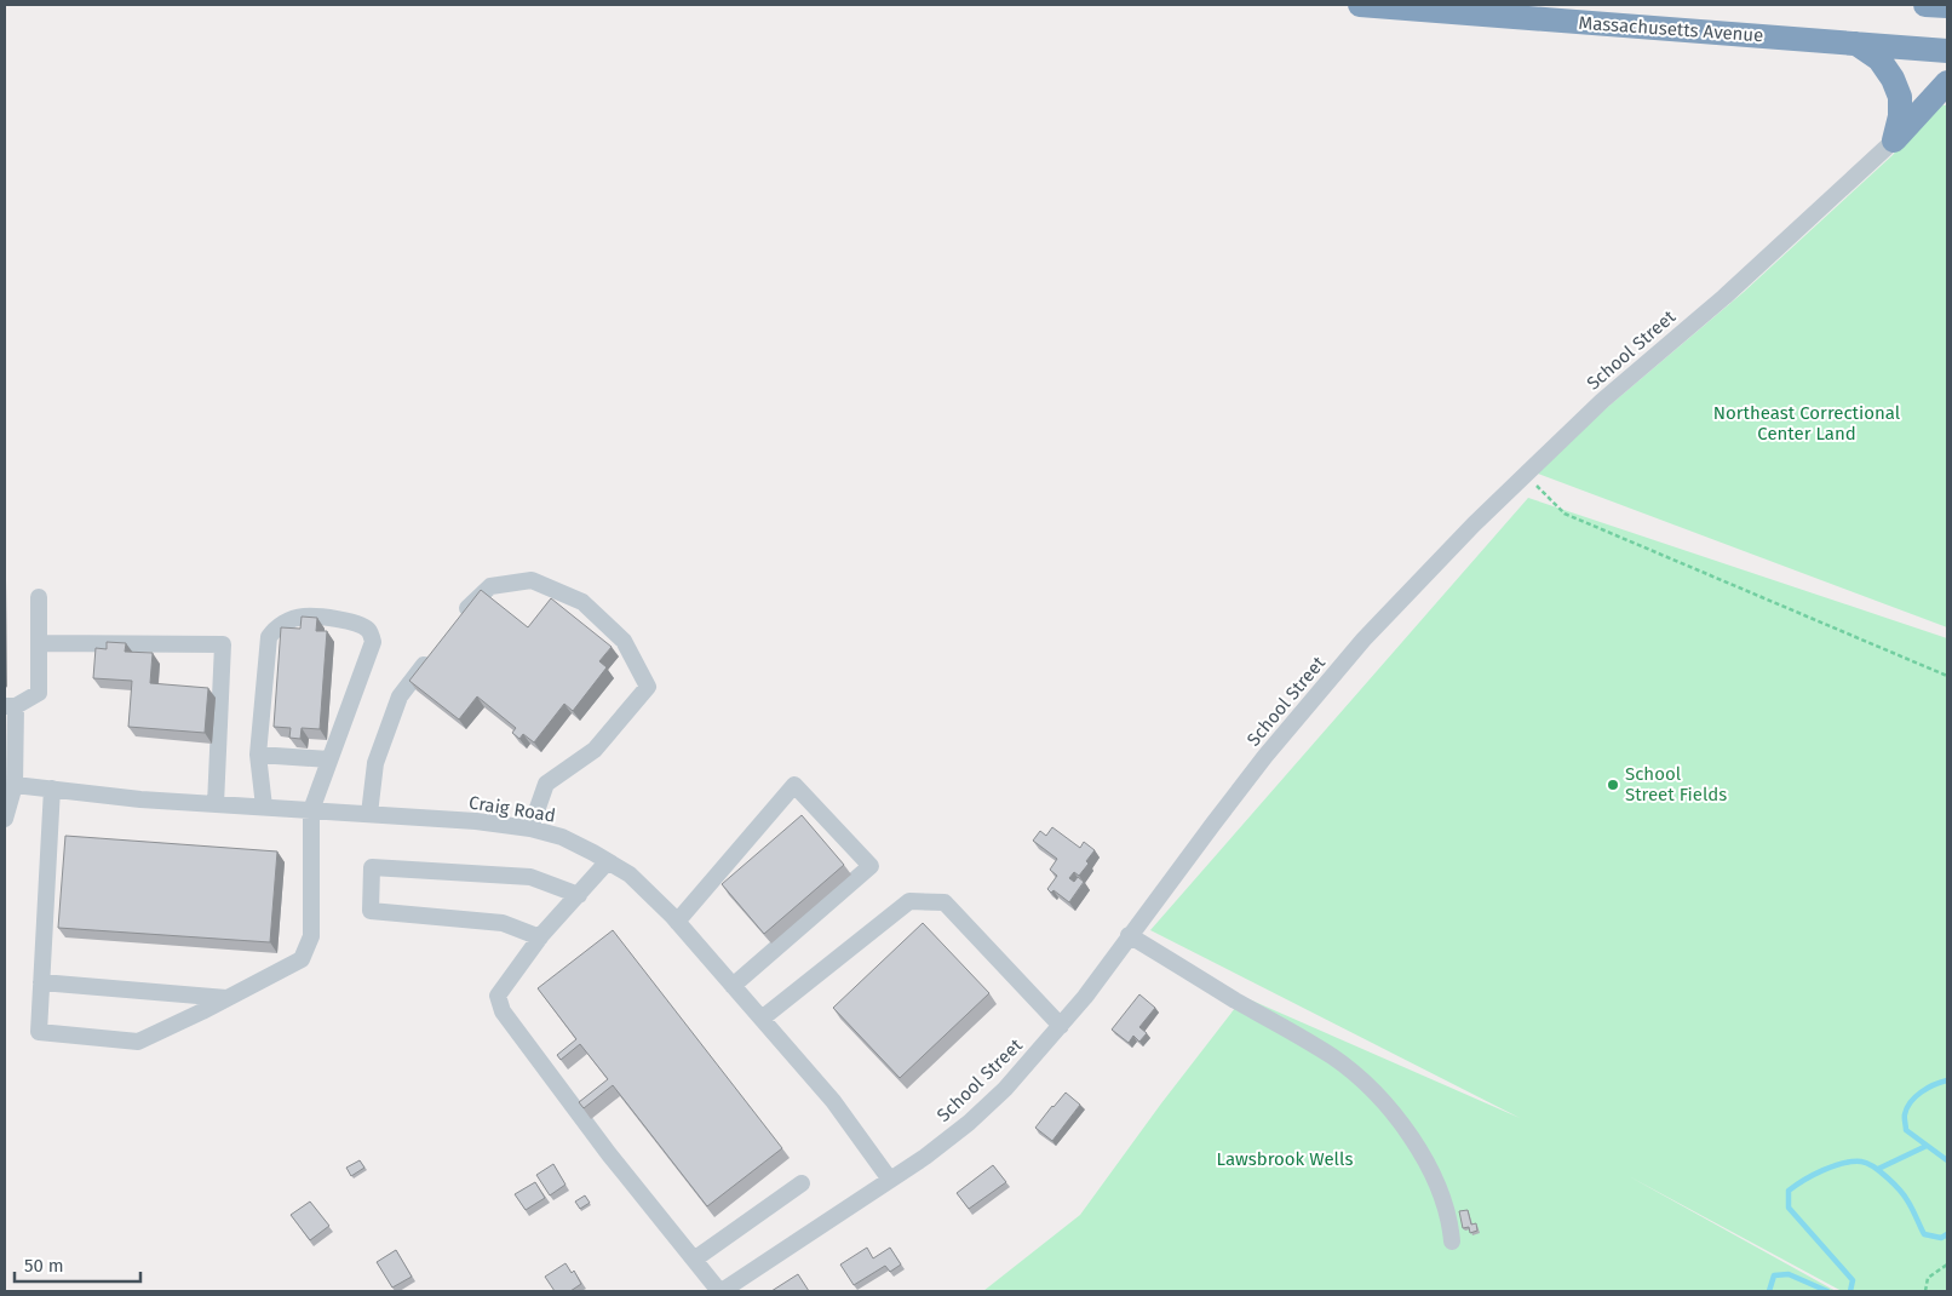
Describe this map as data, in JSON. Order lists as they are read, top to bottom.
{
  "streets": {
    "highway": ["Massachusetts Avenue"],
    "street": ["School Street", "Craig Road"]
  },
  "crossings": [
    ["School Street", "Craig Road"]
  ],
  "parks": ["Northeast Correctional Center Land", "Lawsbrook Wells"],
  "places": ["School Street Fields"],
  "scale_bar": "50 m"
}
